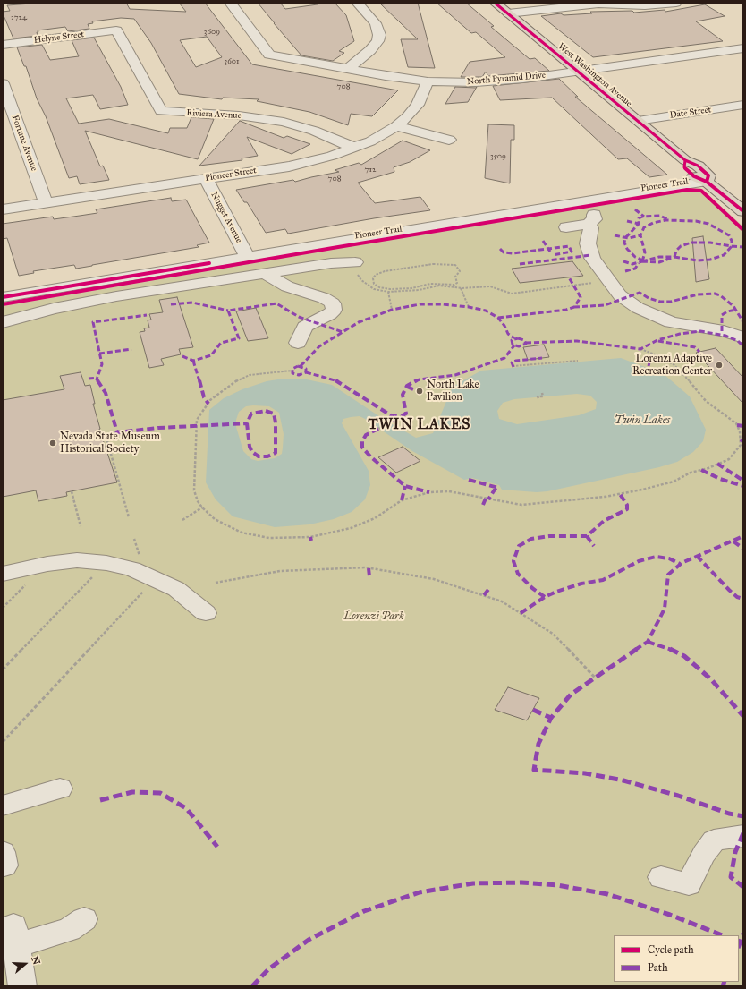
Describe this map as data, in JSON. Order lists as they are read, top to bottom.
{
  "streets": {
    "main road": ["West Washington Avenue"],
    "street": [
      "Helyne Street",
      "North Pyramid Drive",
      "Date Street",
      "Riviera Avenue",
      "Fortune Avenue",
      "Pioneer Street",
      "Nugget Avenue"
    ],
    "cycle path": ["Pioneer Trail"]
  },
  "crossings": [
    ["Helyne Street", "Riviera Avenue"],
    ["West Washington Avenue", "North Pyramid Drive"],
    ["West Washington Avenue", "Date Street"],
    ["North Pyramid Drive", "Pioneer Street"],
    ["Riviera Avenue", "Pioneer Street"],
    ["Fortune Avenue", "Pioneer Street"],
    ["Pioneer Street", "Nugget Avenue"]
  ],
  "districts": ["TWIN LAKES"],
  "water": ["Twin Lakes"],
  "parks": ["Lorenzi Park"],
  "places": ["Lorenzi Adaptive Recreation Center", "North Lake Pavilion", "Nevada State Museum Historical Society"],
  "house_numbers": [
    "3724",
    "3609",
    "3601",
    "708",
    "3509",
    "712",
    "708"
  ],
  "legend": ["Cycle path", "Path"],
  "north": "right"
}
